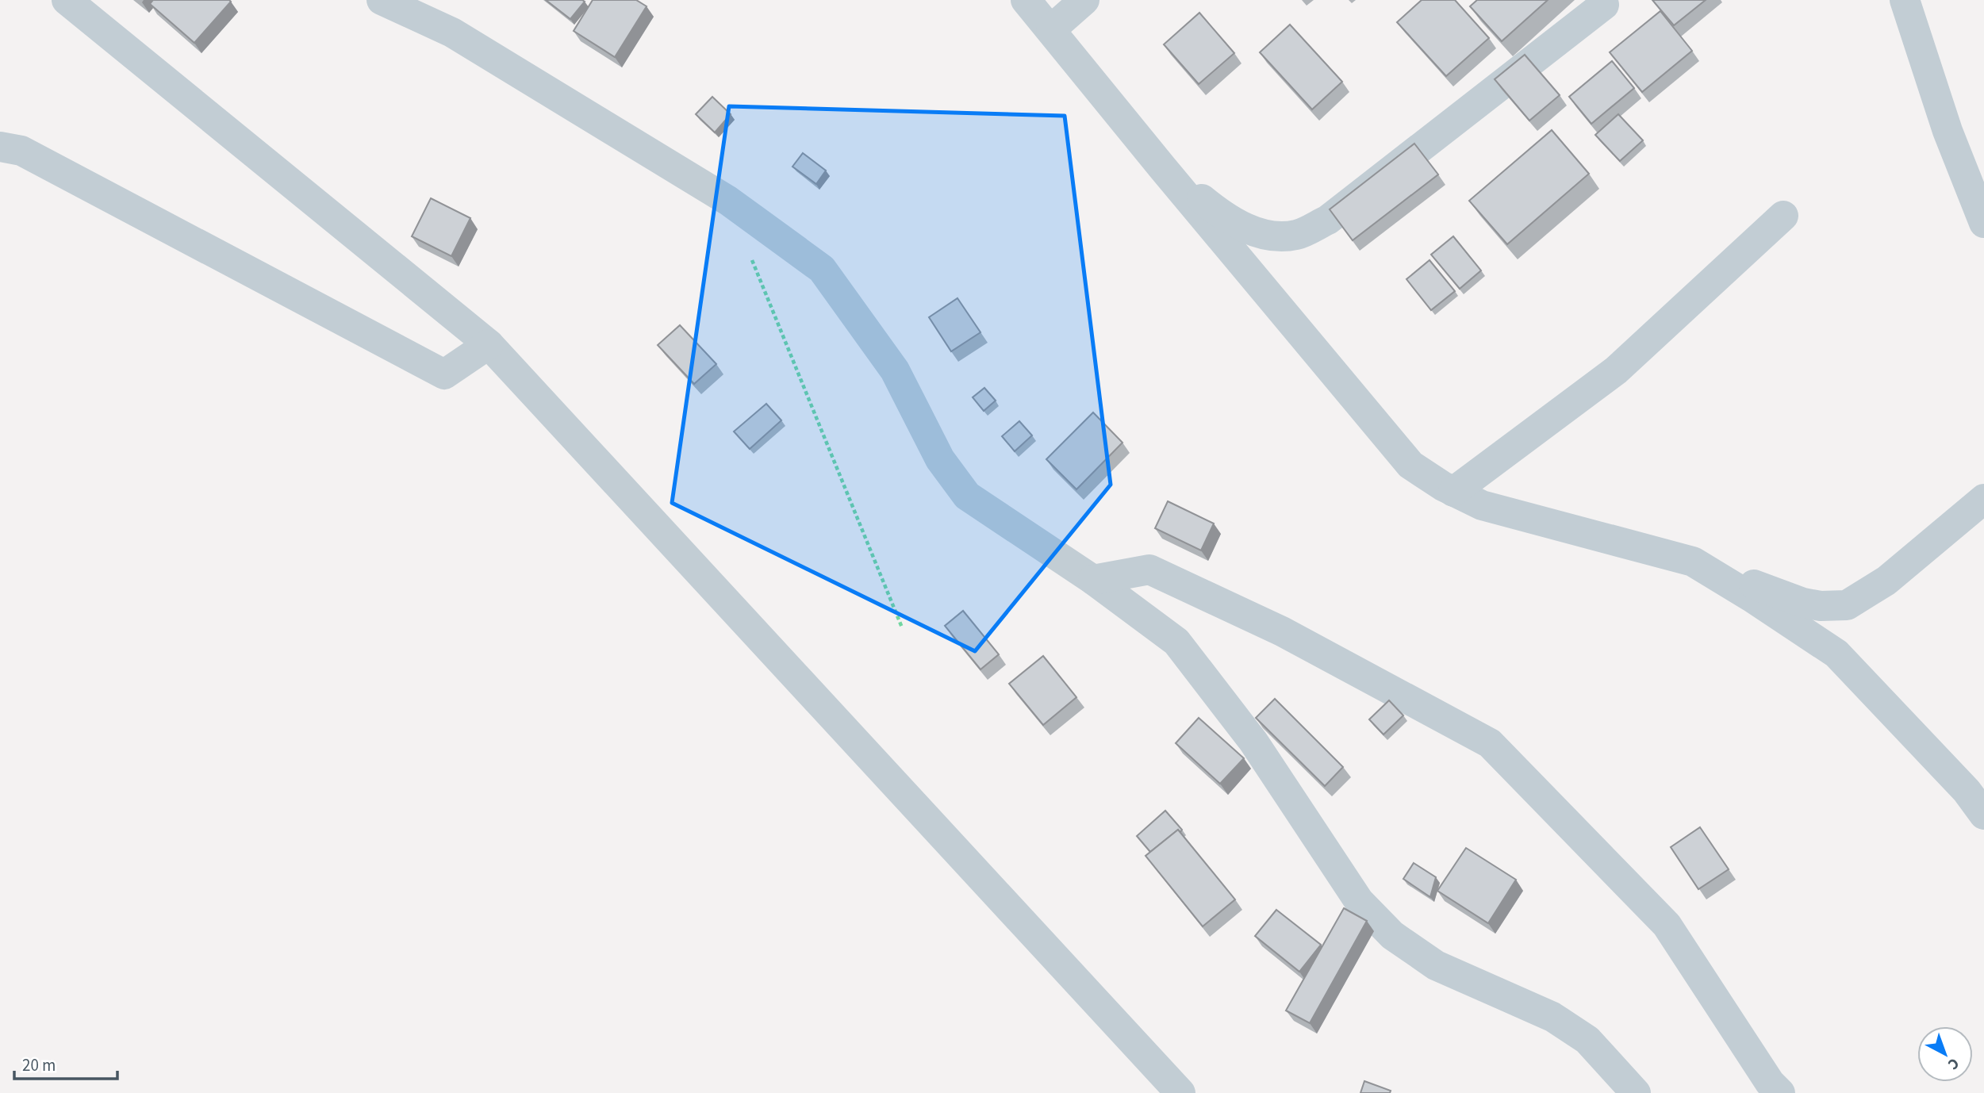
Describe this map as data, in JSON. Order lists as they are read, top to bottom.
{
  "scale_bar": "20 m",
  "north": "bottom right"
}
